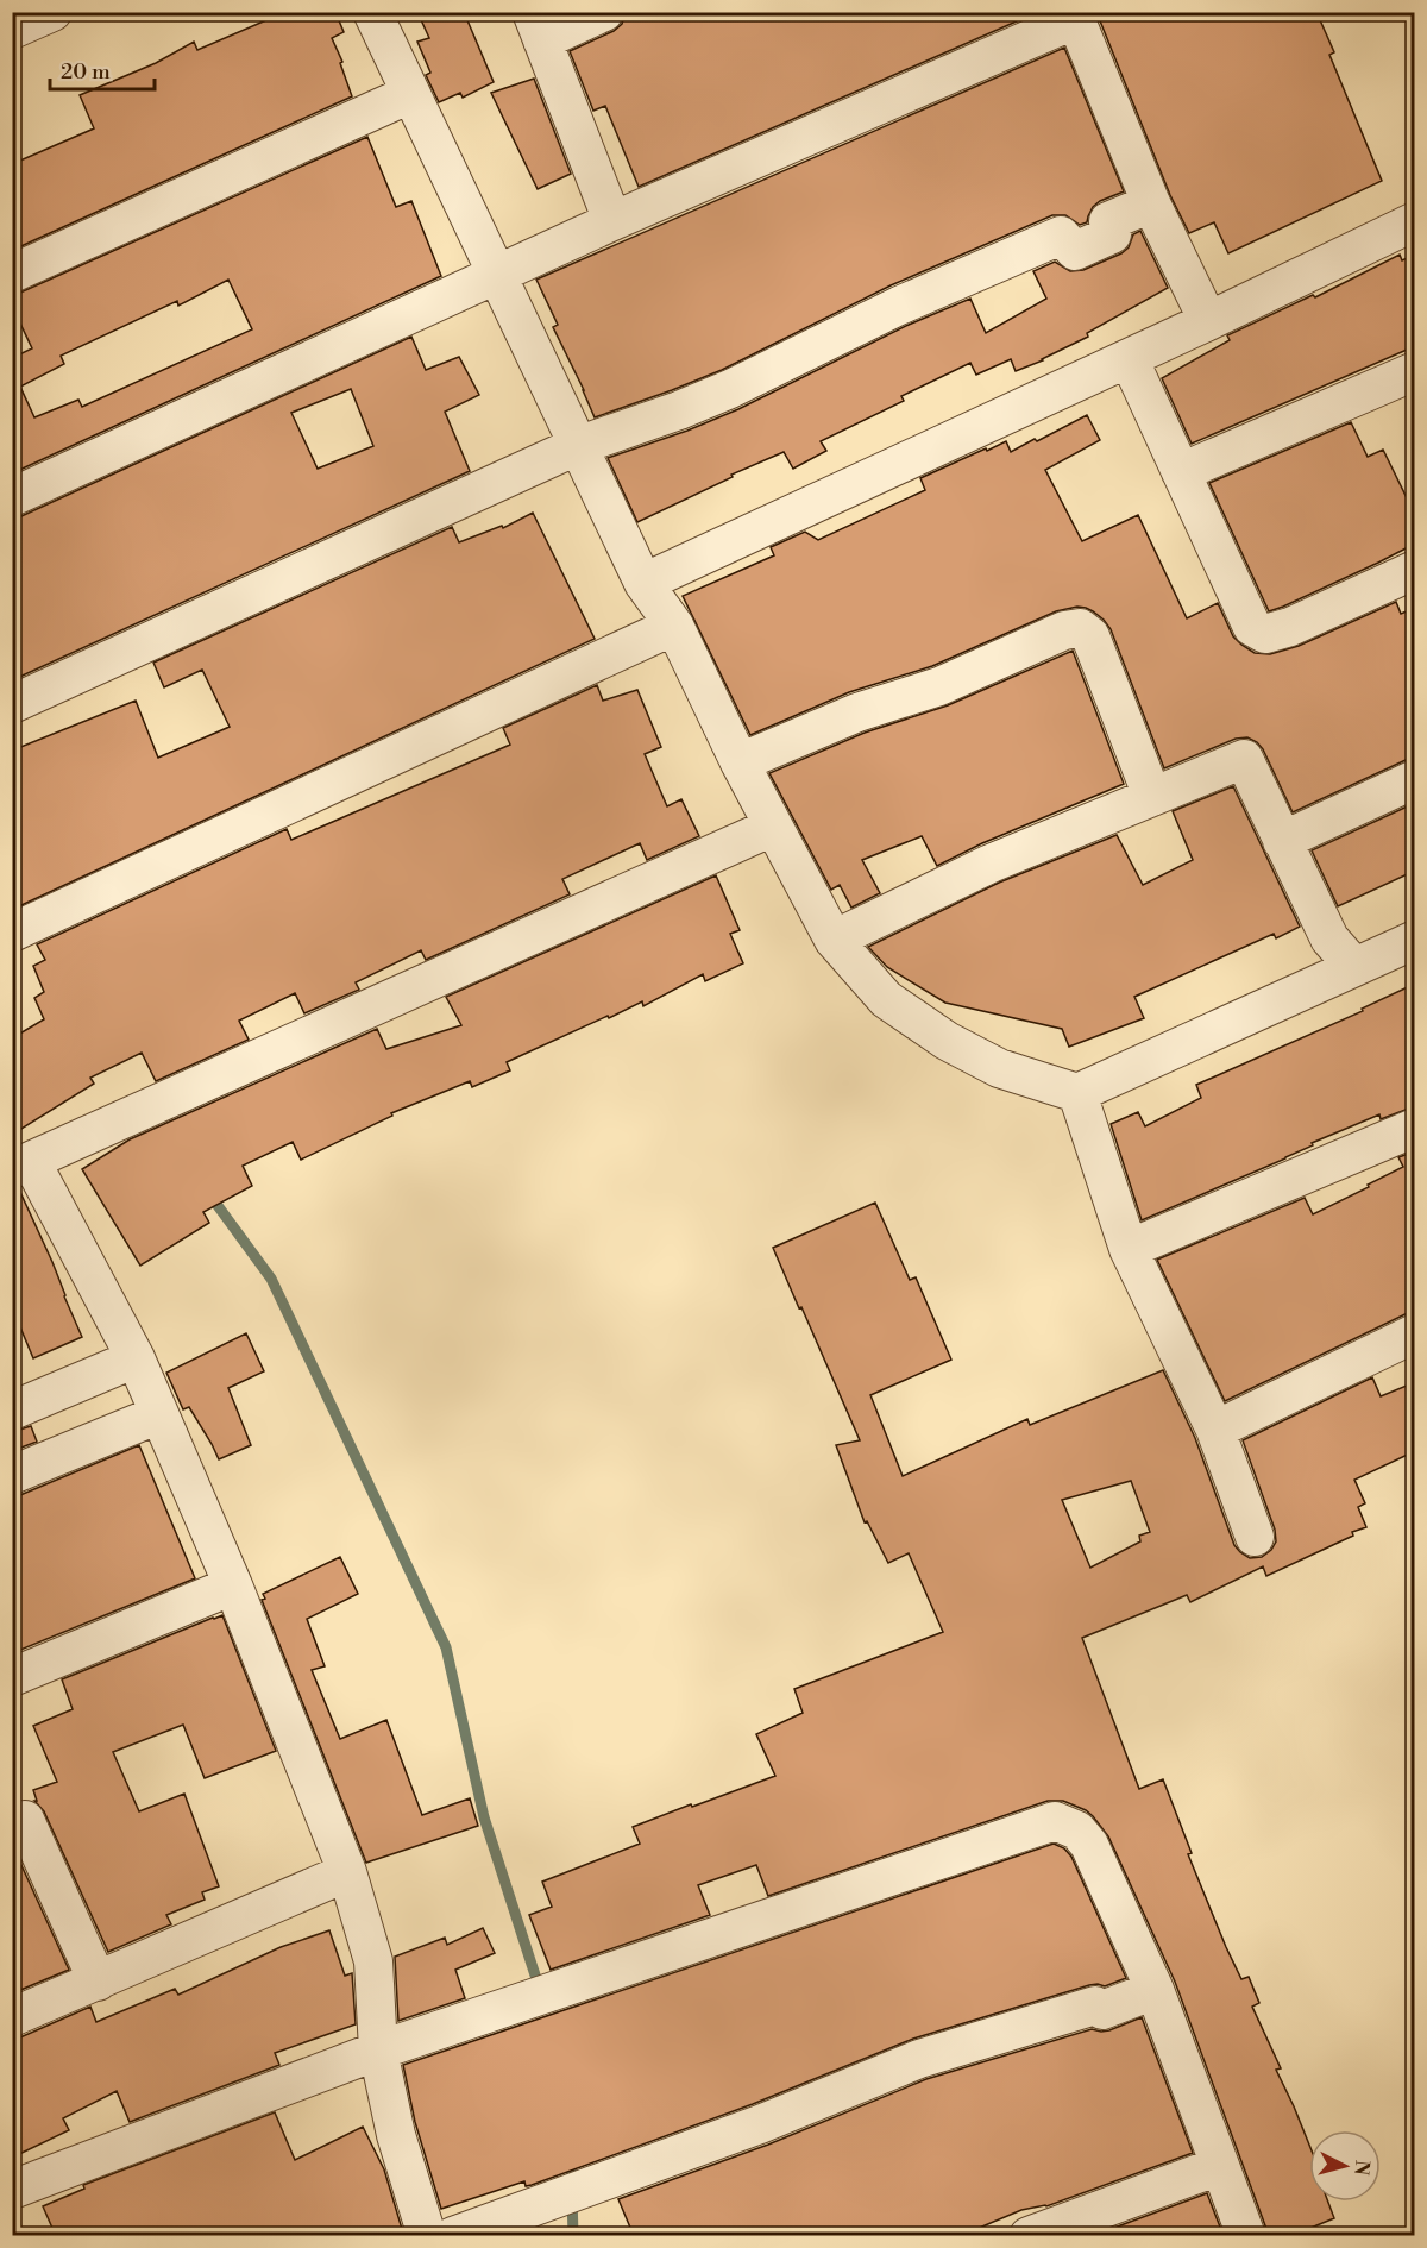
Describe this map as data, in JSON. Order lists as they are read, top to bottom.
{
  "scale_bar": "20 m",
  "north": "right"
}
